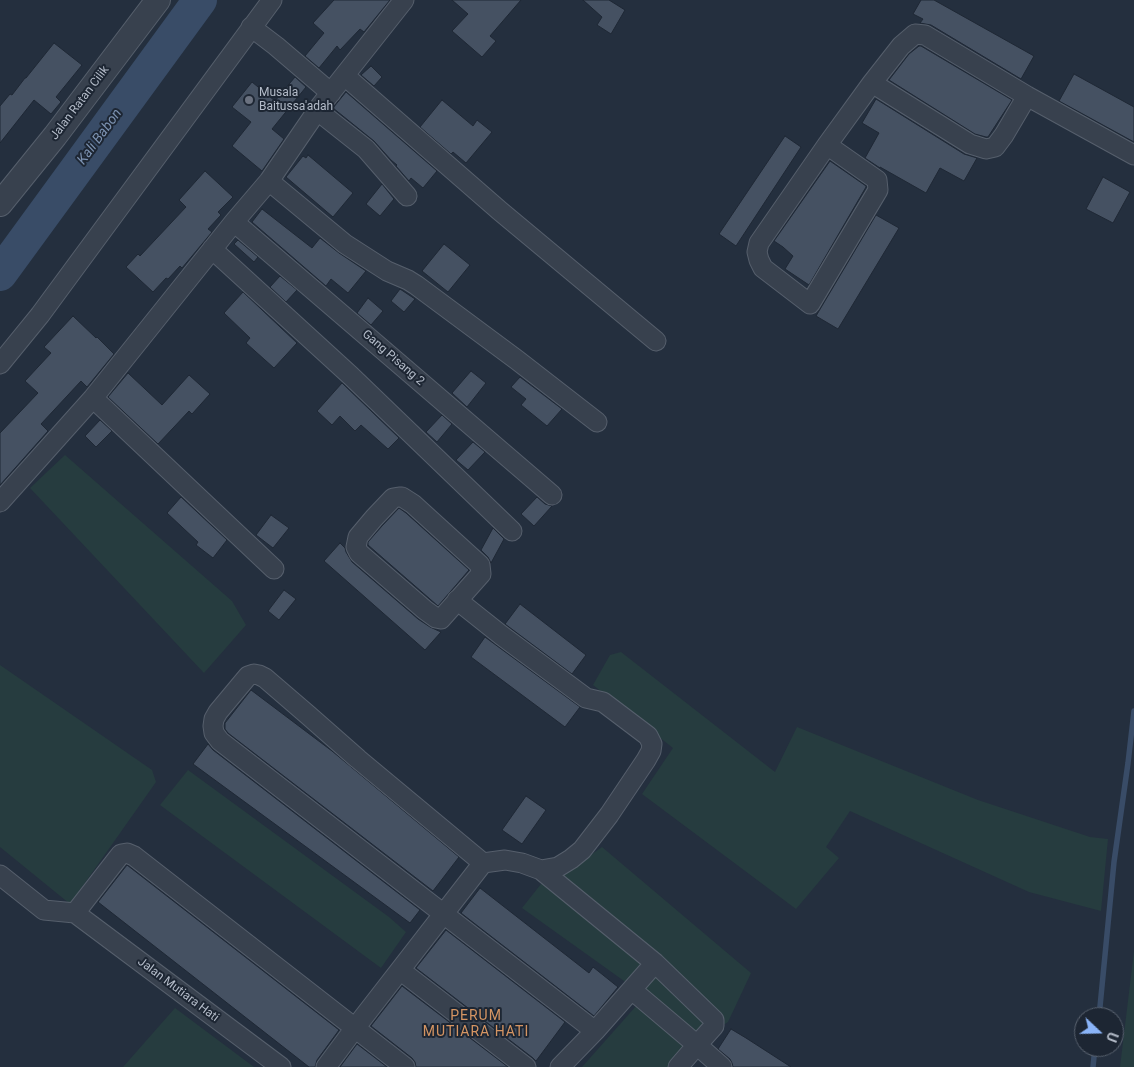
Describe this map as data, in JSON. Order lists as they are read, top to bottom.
{
  "streets": {
    "street": ["Jalan Ratan Cilik", "Gang Pisang 2", "Jalan Mutiara Hati"]
  },
  "districts": ["PERUM MUTIARA HATI"],
  "water": ["Kali Babon"],
  "places": ["Musala Baitussa'adah"],
  "north": "right"
}
